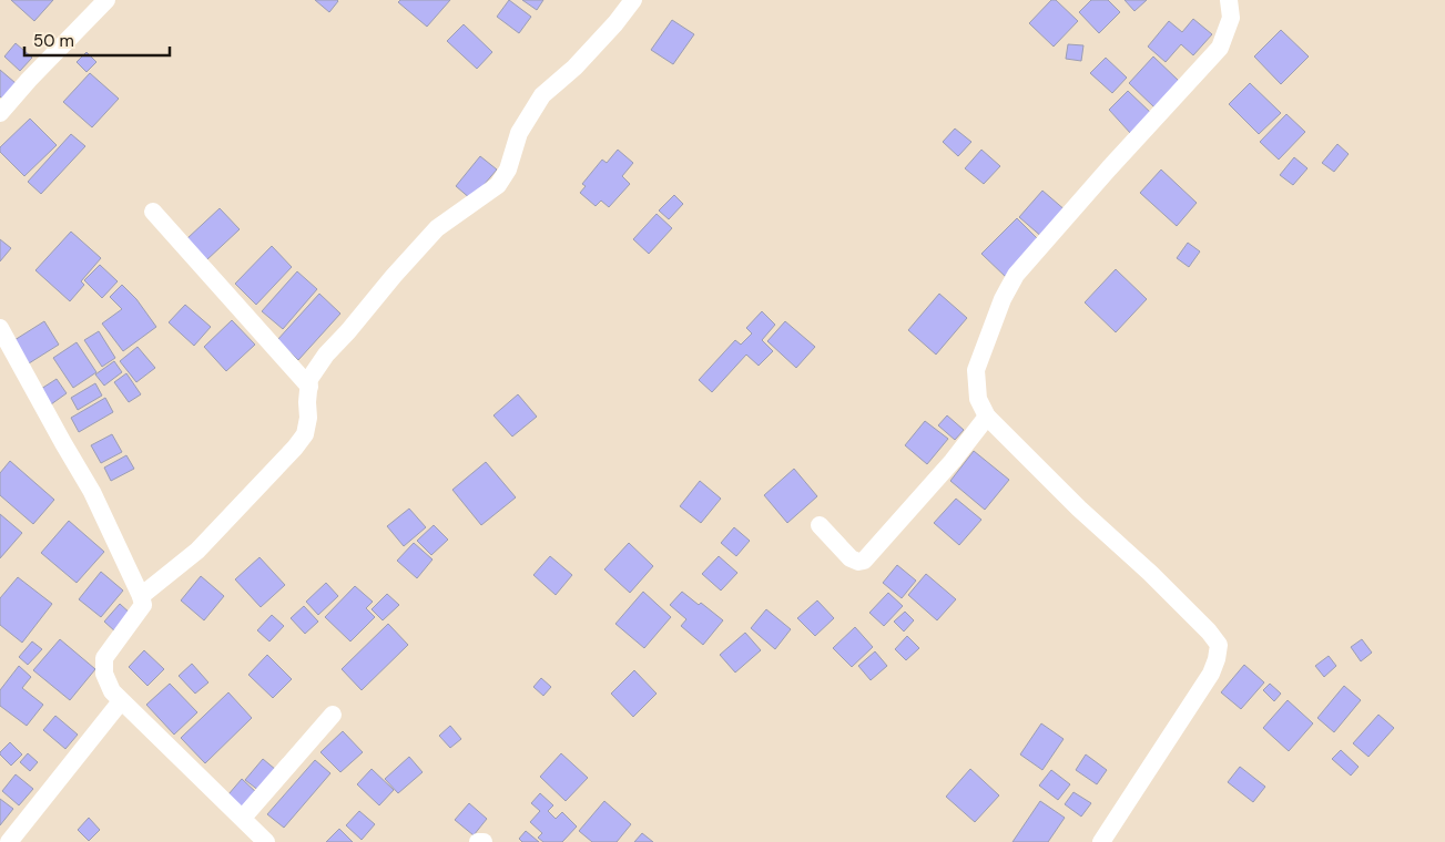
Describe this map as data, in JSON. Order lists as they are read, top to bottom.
{
  "scale_bar": "50 m"
}
